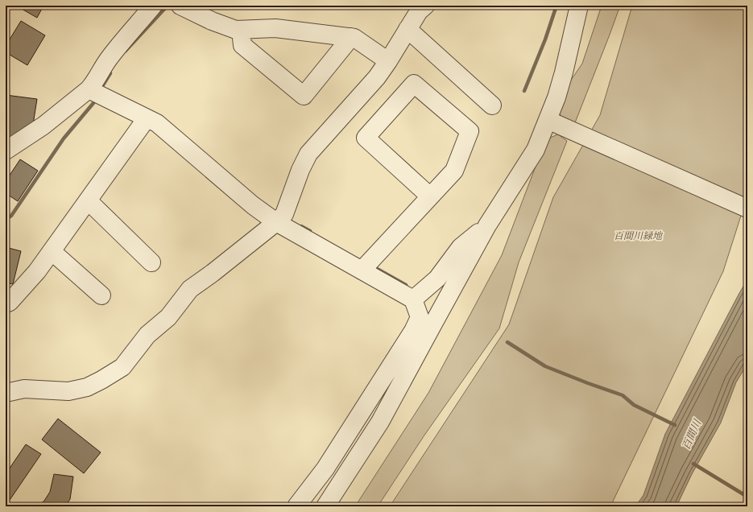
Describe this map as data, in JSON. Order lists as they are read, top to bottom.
{
  "water": ["百間川"],
  "parks": ["百間川緑地"]
}
